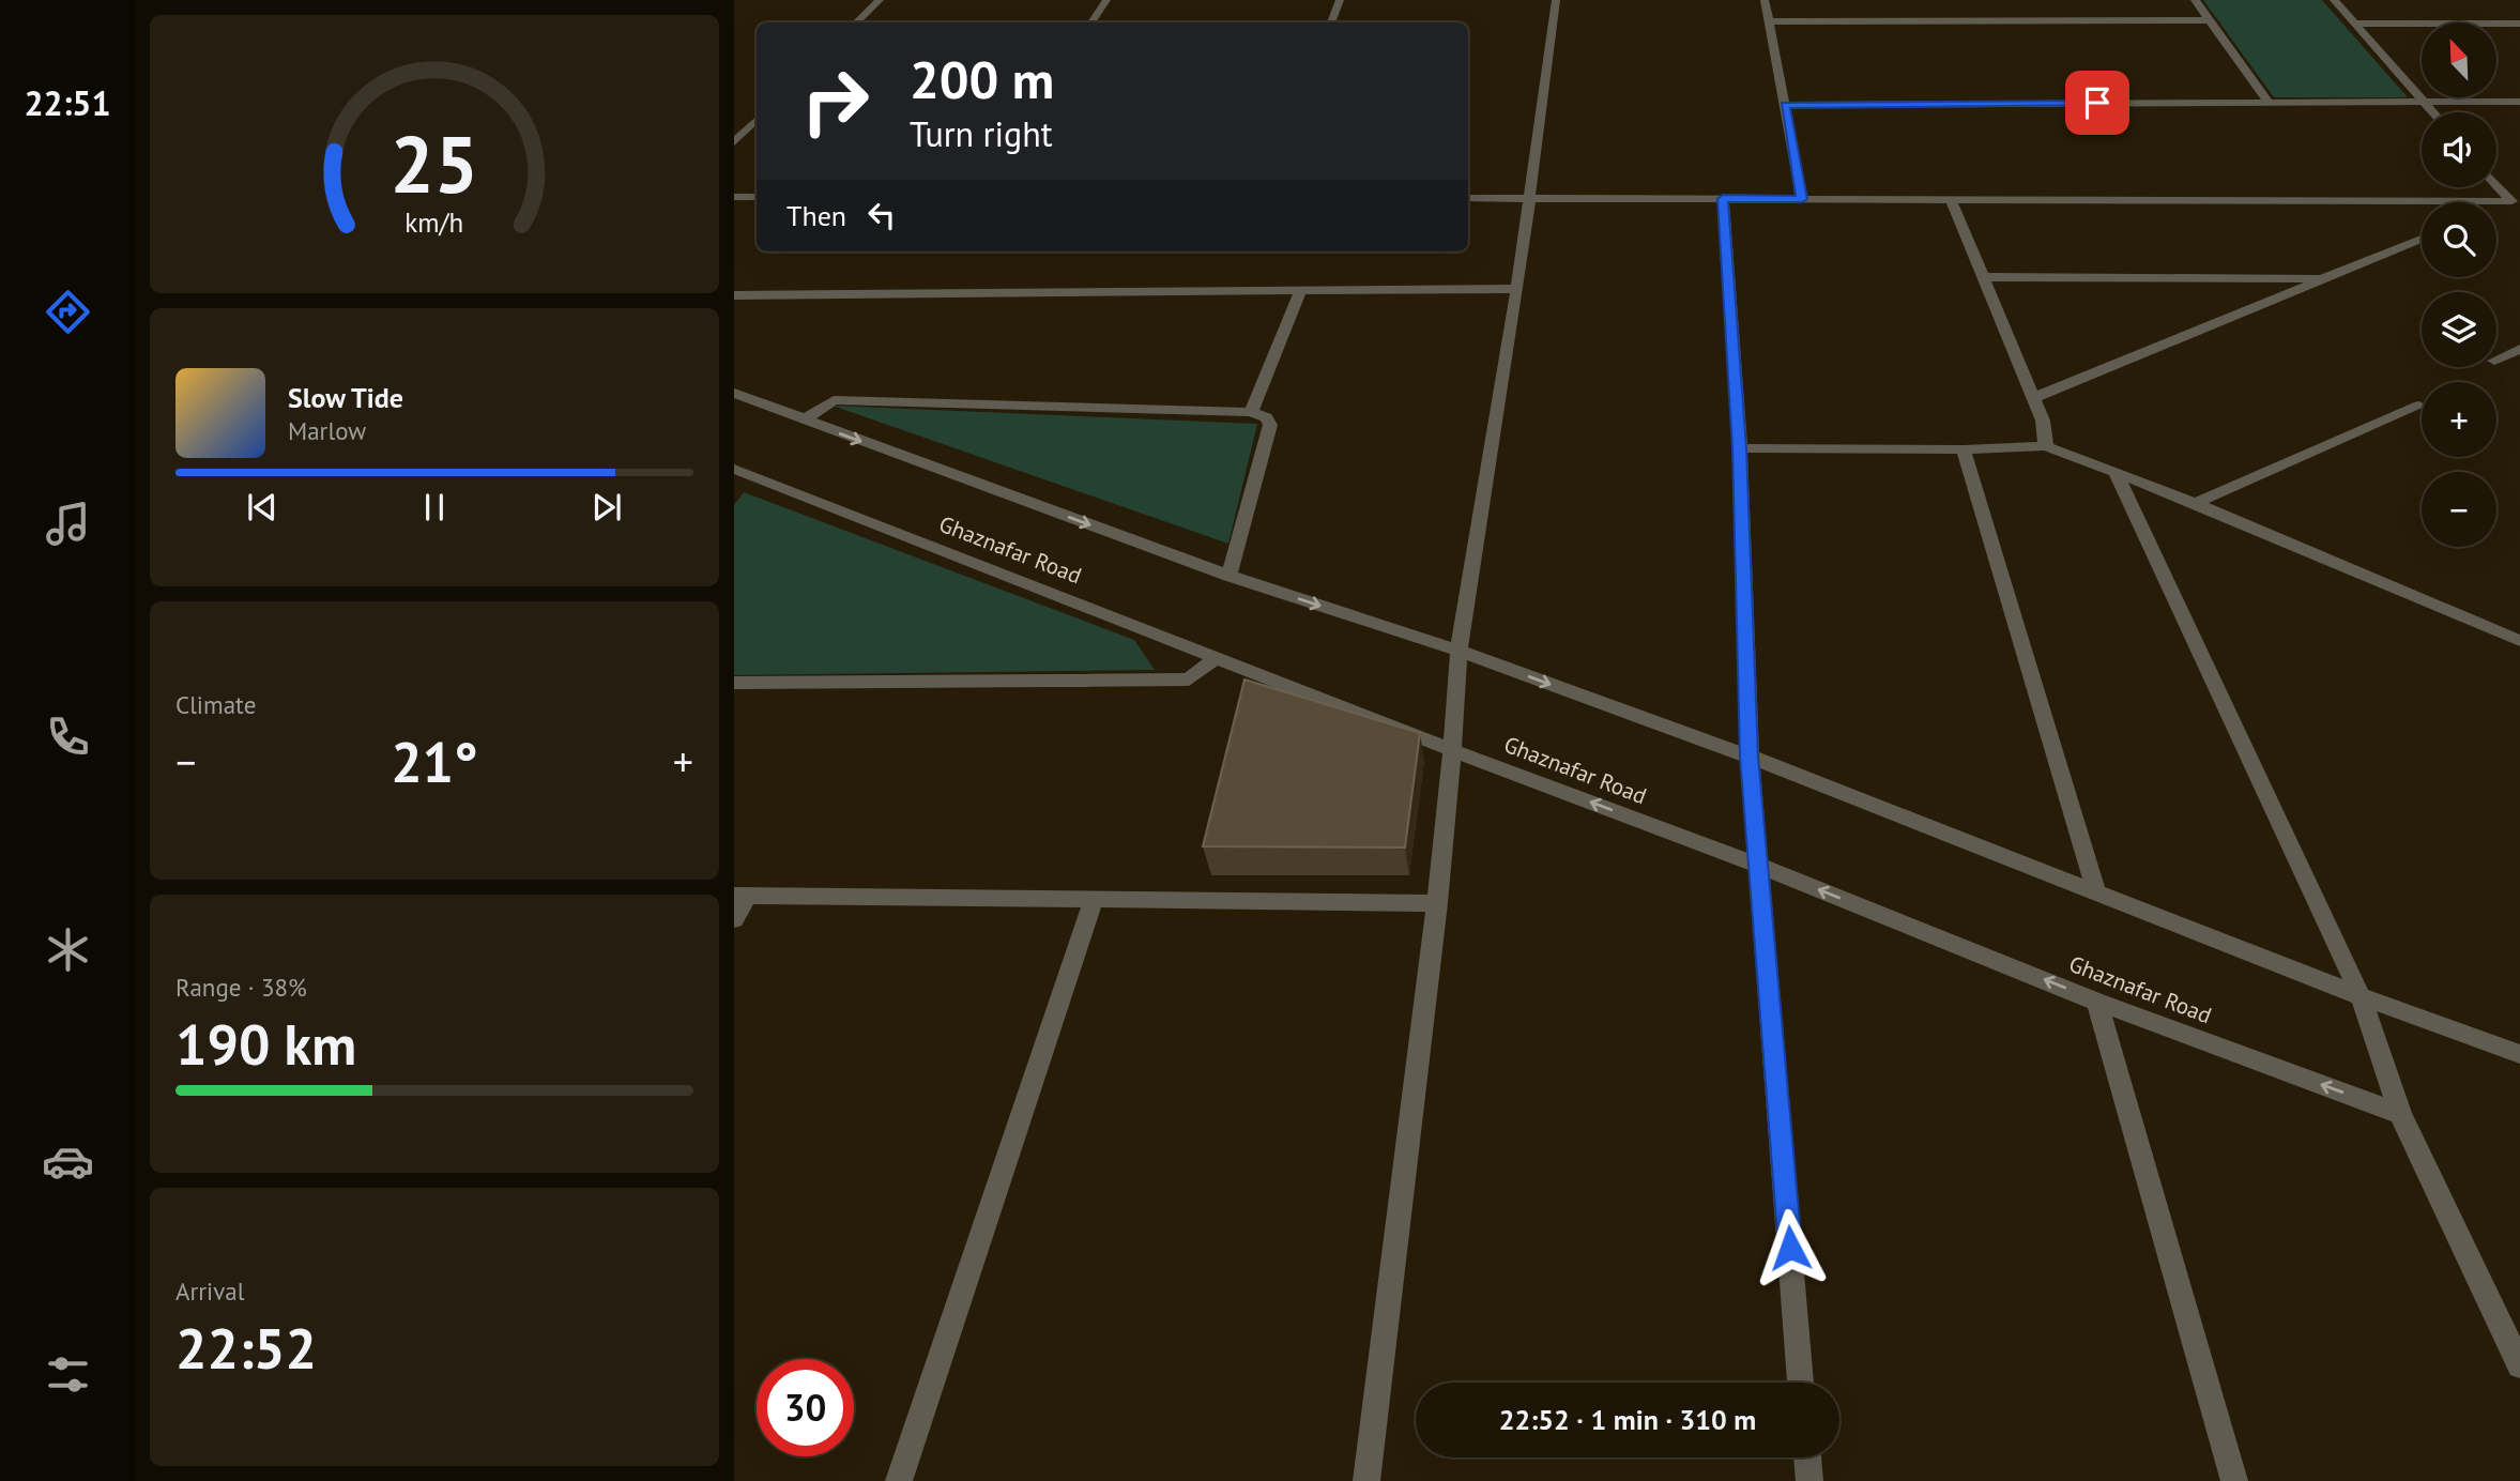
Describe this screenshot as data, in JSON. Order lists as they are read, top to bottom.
{
  "streets": {
    "street": ["Ghaznafar Road"]
  },
  "north": "top left",
  "page": {
    "tabs": "22:51",
    "map_buttons": ["+", "−"],
    "turn": ["200 m", "Turn right"],
    "then": "Then",
    "song": ["Slow Tide", "Marlow"],
    "tile": [
      "Climate",
      ["Range · 38%", "190 km"],
      ["Arrival", "22:52"]
    ],
    "heat": ["−", "21°", "+"],
    "limit": "30",
    "trip": "22:52 · 1 min · 310 m",
    "gauge": ["25", "km/h"]
  }
}
